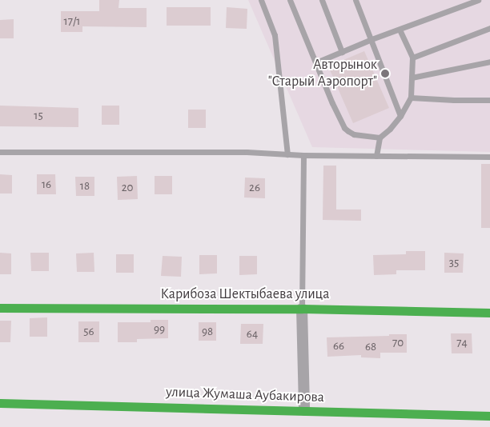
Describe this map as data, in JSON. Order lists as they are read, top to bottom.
{
  "streets": {
    "street": ["Карибоза Шектыбаева улица", "улица Жумаша Аубакирова"]
  },
  "places": ["Авторынок \"Старый Аэропорт\""],
  "house_numbers": [
    "17/1",
    "15",
    "16",
    "18",
    "20",
    "26",
    "35",
    "99",
    "56",
    "98",
    "64",
    "70",
    "74",
    "66",
    "68"
  ]
}
